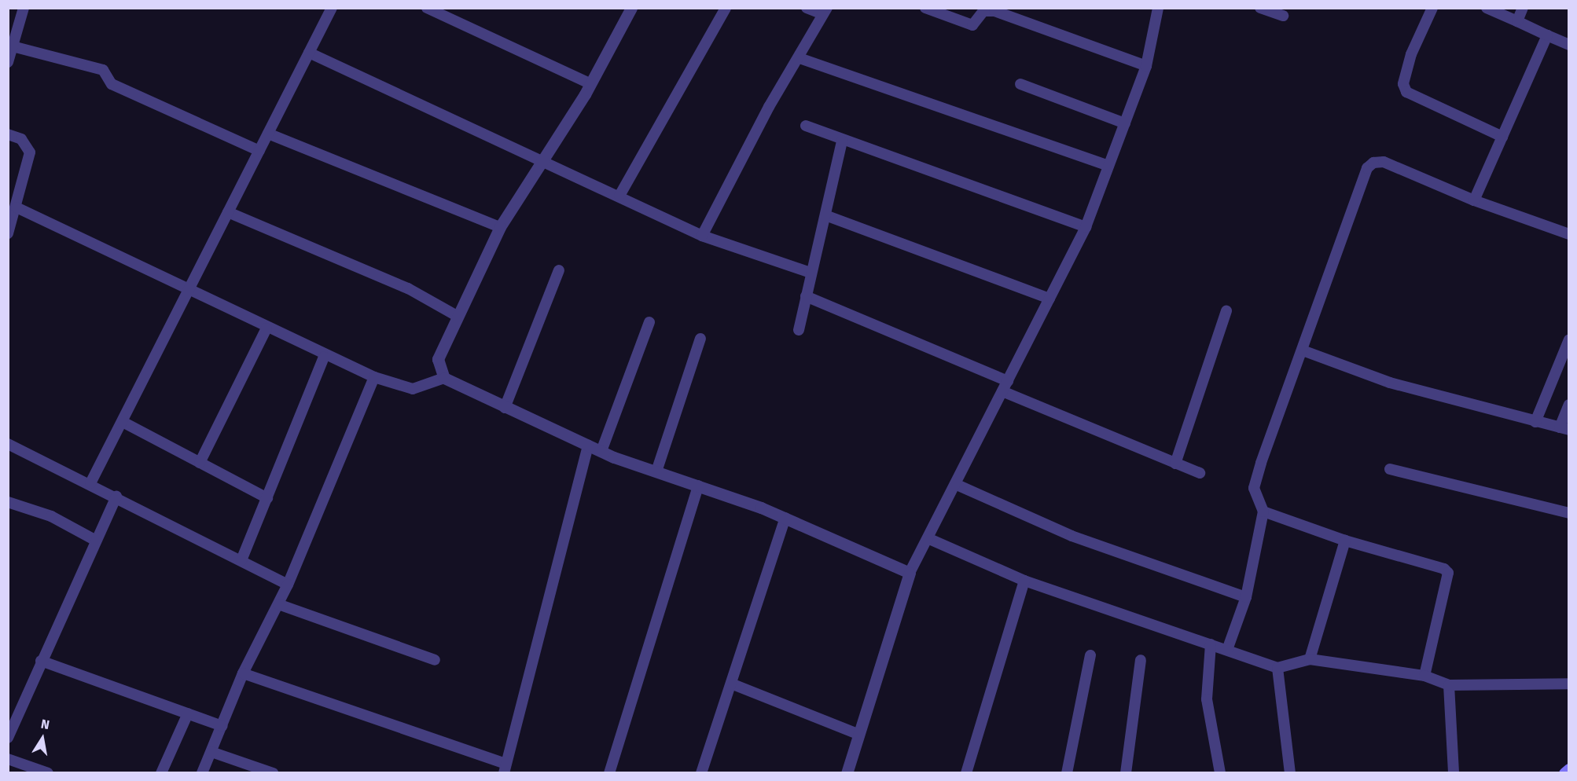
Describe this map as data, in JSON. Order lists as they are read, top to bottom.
{
  "north": "top"
}
